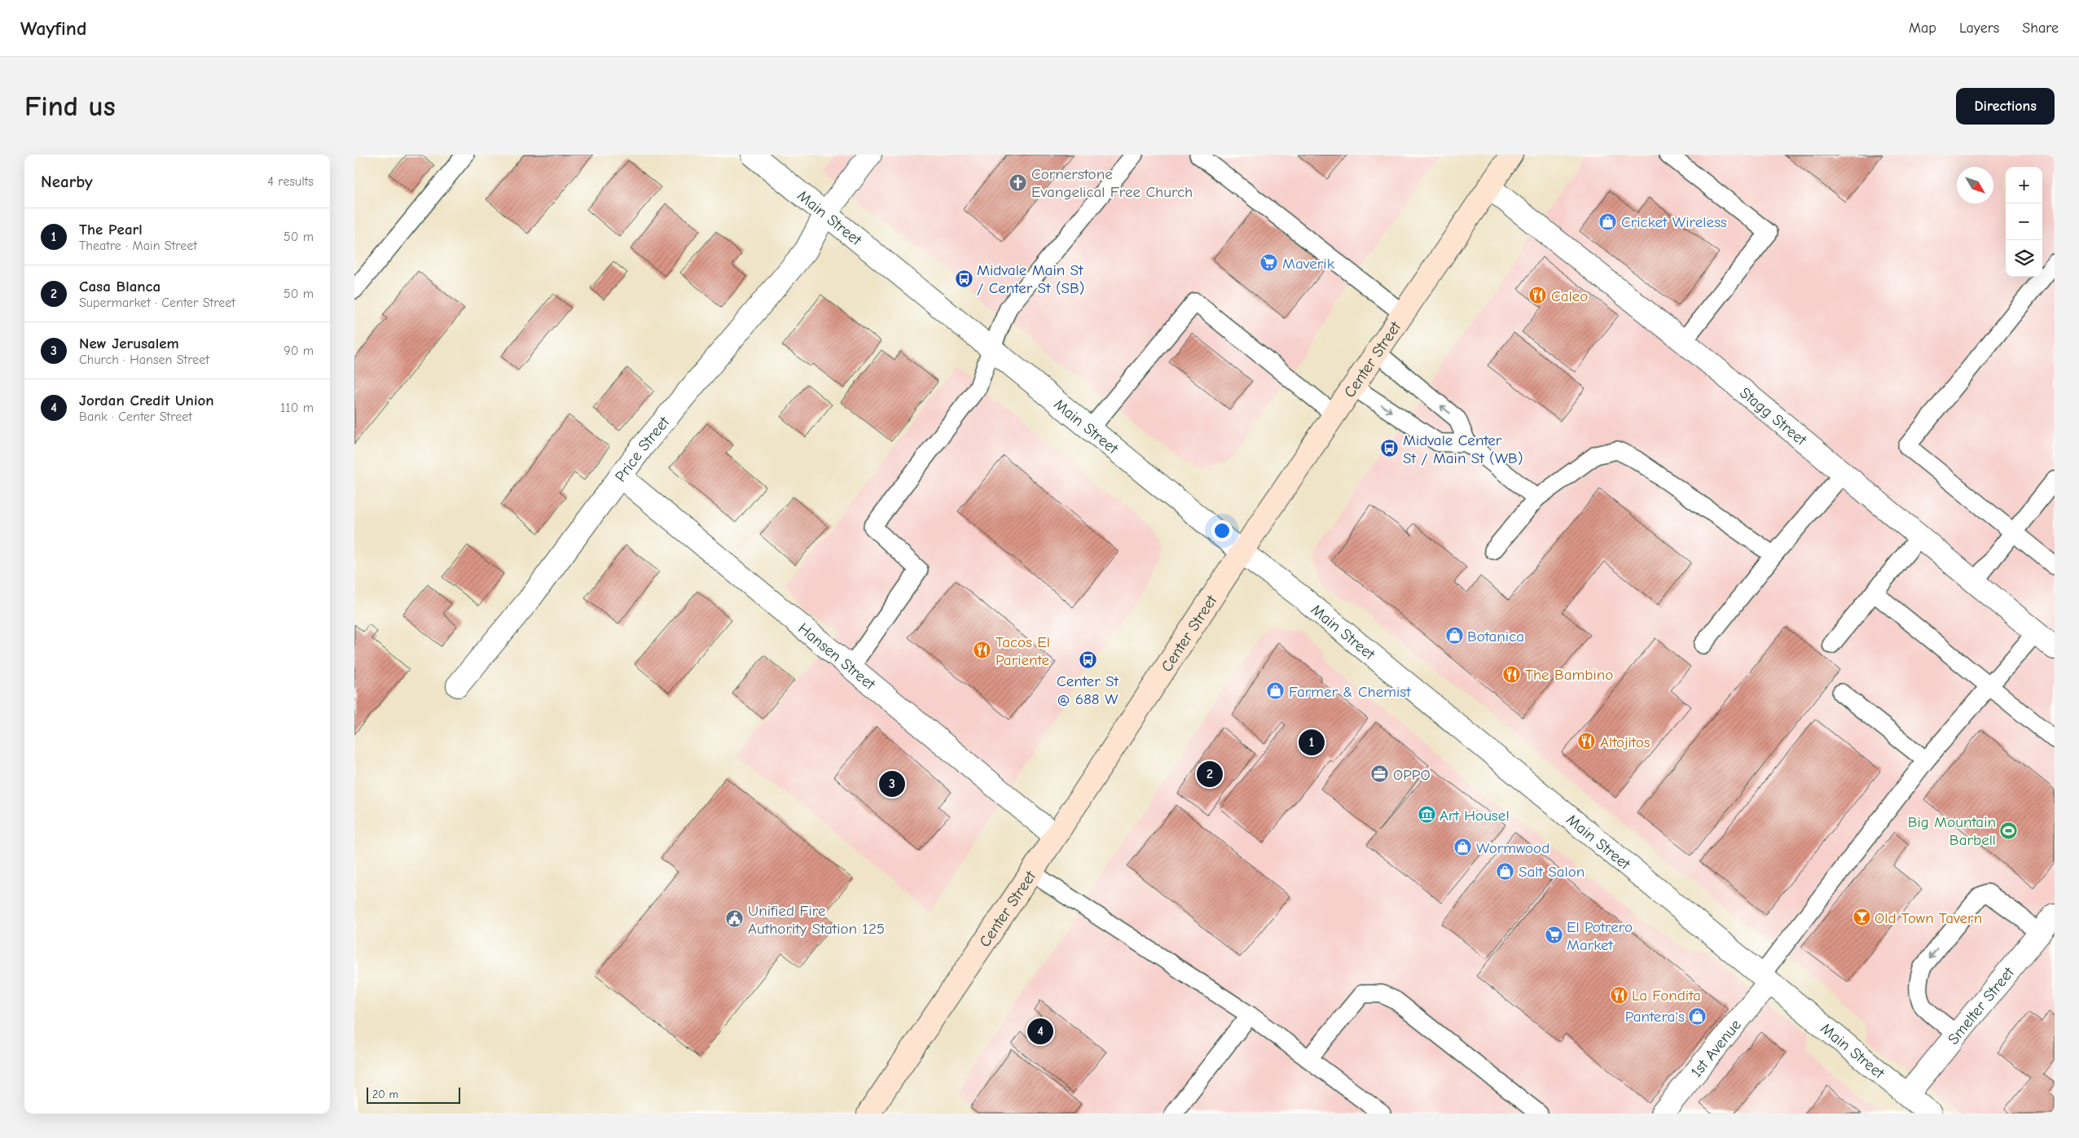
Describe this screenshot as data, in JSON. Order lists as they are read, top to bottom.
{
  "streets": {
    "main road": ["Center Street"],
    "street": [
      "Main Street",
      "Stagg Street",
      "Price Street",
      "Hansen Street",
      "Smelter Street",
      "1st Avenue"
    ]
  },
  "crossings": [
    ["Main Street", "Center Street"],
    ["Main Street", "Price Street"],
    ["Main Street", "Smelter Street"],
    ["Main Street", "1st Avenue"],
    ["Center Street", "Stagg Street"],
    ["Center Street", "Hansen Street"],
    ["Price Street", "Hansen Street"]
  ],
  "places": {
    "church": ["Cornerstone Evangelical Free Church"],
    "shop": [
      "Cricket Wireless",
      "Botanica",
      "Farmer & Chemist",
      "Wormwood",
      "Salt Salon",
      "Pantera's"
    ],
    "supermarket": ["Maverik", "El Potrero Market"],
    "bus stop": ["Midvale Main St / Center St (SB)", "Midvale Center St / Main St (WB)", "Center St @ 688 W"],
    "restaurant": [
      "Caleo",
      "Tacos El Pariente",
      "The Bambino",
      "Altojitos",
      "La Fondita"
    ],
    "office": ["OPPO"],
    "museum": ["Art House!"],
    "sports": ["Big Mountain Barbell"],
    "bar": ["Old Town Tavern"],
    "public building": ["Unified Fire Authority Station 125"]
  },
  "scale_bar": "20 m",
  "north": "bottom right",
  "page": {
    "header": "Wayfind",
    "nav": ["Map", "Layers", "Share"],
    "buttons": "Directions",
    "title": "Find us",
    "heading": ["Nearby", "4 results"],
    "map_buttons": ["+", "−"],
    "list": [
      {
        "mark": "1",
        "name": "The Pearl",
        "note": "Theatre · Main Street",
        "value": "50 m"
      },
      {
        "mark": "2",
        "name": "Casa Blanca",
        "note": "Supermarket · Center Street",
        "value": "50 m"
      },
      {
        "mark": "3",
        "name": "New Jerusalem",
        "note": "Church · Hansen Street",
        "value": "90 m"
      },
      {
        "mark": "4",
        "name": "Jordan Credit Union",
        "note": "Bank · Center Street",
        "value": "110 m"
      }
    ],
    "pins": [
      "1",
      "2",
      "3",
      "4"
    ],
    "scale": "20 m"
  }
}
